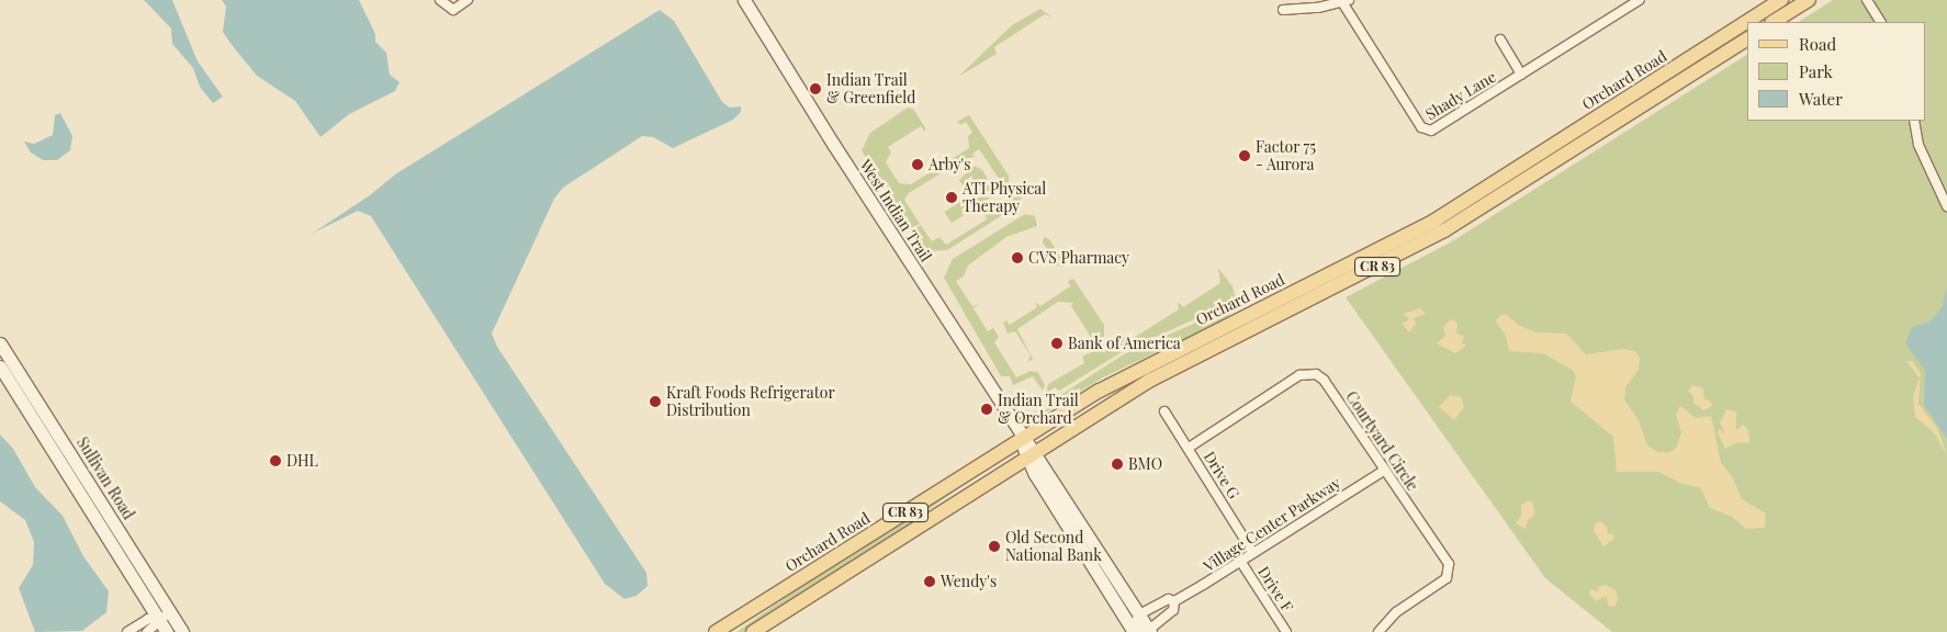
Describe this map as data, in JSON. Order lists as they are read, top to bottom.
{
  "streets": {
    "main road": ["Orchard Road", "CR 83"],
    "street": [
      "Shady Lane",
      "West Indian Trail",
      "Courtyard Circle",
      "Drive G",
      "Sullivan Road",
      "Village Center Parkway",
      "Drive F"
    ]
  },
  "crossings": [
    ["Orchard Road", "West Indian Trail"],
    ["West Indian Trail", "Village Center Parkway"],
    ["Courtyard Circle", "Drive G"],
    ["Courtyard Circle", "Village Center Parkway"],
    ["Drive G", "Village Center Parkway"],
    ["Village Center Parkway", "Drive F"]
  ],
  "places": [
    "Indian Trail & Greenfield",
    "Factor 75 - Aurora",
    "Arby's",
    "ATI Physical Therapy",
    "CVS Pharmacy",
    "Bank of America",
    "Kraft Foods Refrigerator Distribution",
    "Indian Trail & Orchard",
    "DHL",
    "BMO",
    "Old Second National Bank",
    "Wendy's"
  ],
  "legend": ["Road", "Park", "Water"]
}
